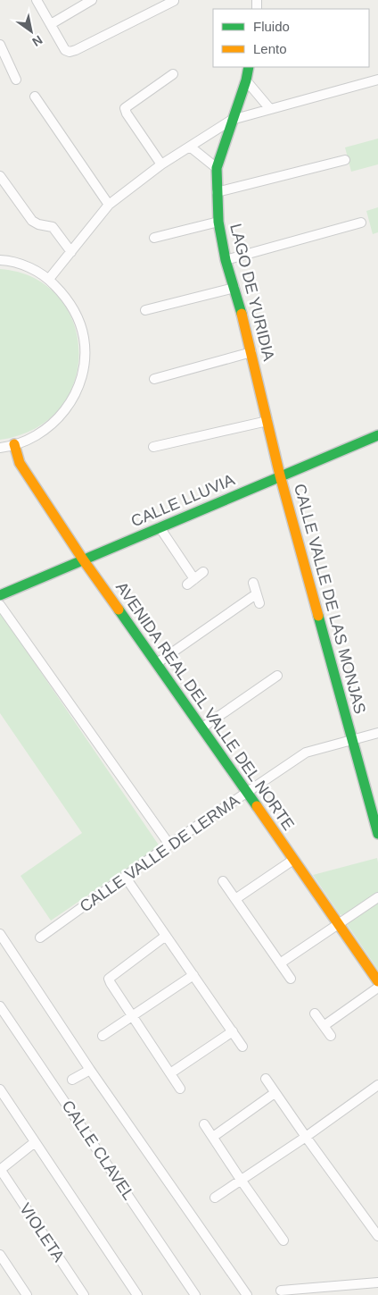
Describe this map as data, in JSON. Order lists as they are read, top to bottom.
{
  "streets": {
    "street": [
      "LAGO DE YURIDIA",
      "CALLE LLUVIA",
      "CALLE VALLE DE LAS MONJAS",
      "AVENIDA REAL DEL VALLE DEL NORTE",
      "CALLE VALLE DE LERMA",
      "CALLE CLAVEL",
      "VIOLETA"
    ]
  },
  "crossings": [
    ["LAGO DE YURIDIA", "CALLE LLUVIA"],
    ["LAGO DE YURIDIA", "CALLE VALLE DE LAS MONJAS"],
    ["CALLE LLUVIA", "CALLE VALLE DE LAS MONJAS"],
    ["CALLE LLUVIA", "AVENIDA REAL DEL VALLE DEL NORTE"],
    ["CALLE VALLE DE LAS MONJAS", "CALLE VALLE DE LERMA"],
    ["AVENIDA REAL DEL VALLE DEL NORTE", "CALLE VALLE DE LERMA"]
  ],
  "legend": ["Fluido", "Lento"],
  "north": "bottom right"
}
